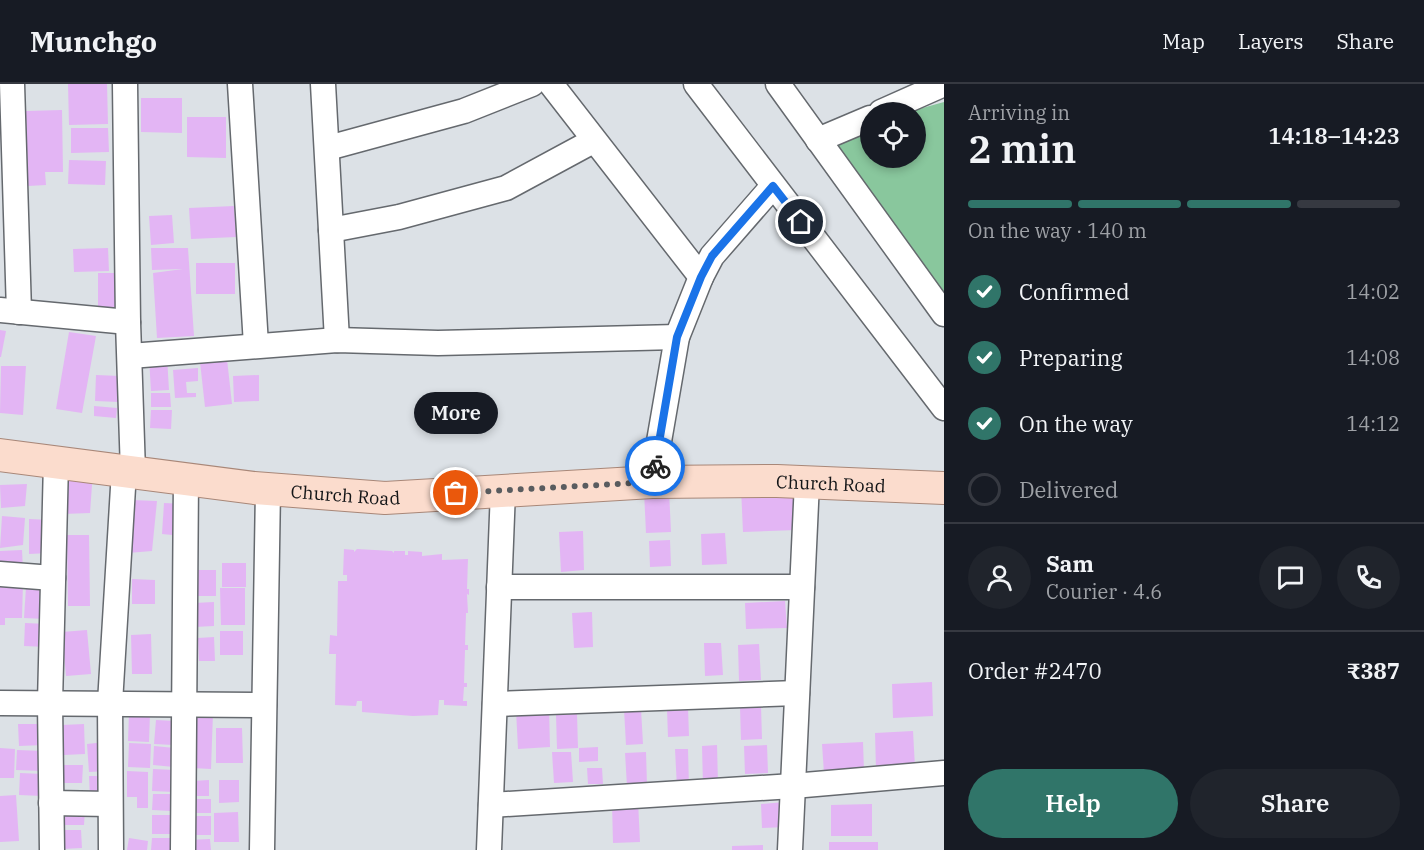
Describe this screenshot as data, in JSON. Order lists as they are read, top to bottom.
{
  "streets": {
    "main road": ["Church Road"]
  },
  "places": ["More"],
  "page": {
    "header": "Munchgo",
    "nav": ["Map", "Layers", "Share"],
    "heading": ["2 min", "Arriving in", "14:18–14:23"],
    "panel": [
      "Sam",
      "Courier · 4.6",
      "Order #2470",
      "₹387"
    ],
    "bar": "On the way · 140 m",
    "list": [
      ["Confirmed", "14:02"],
      ["Preparing", "14:08"],
      ["On the way", "14:12"],
      "Delivered"
    ],
    "bubble": "More",
    "buttons": ["Help", "Share"]
  }
}
